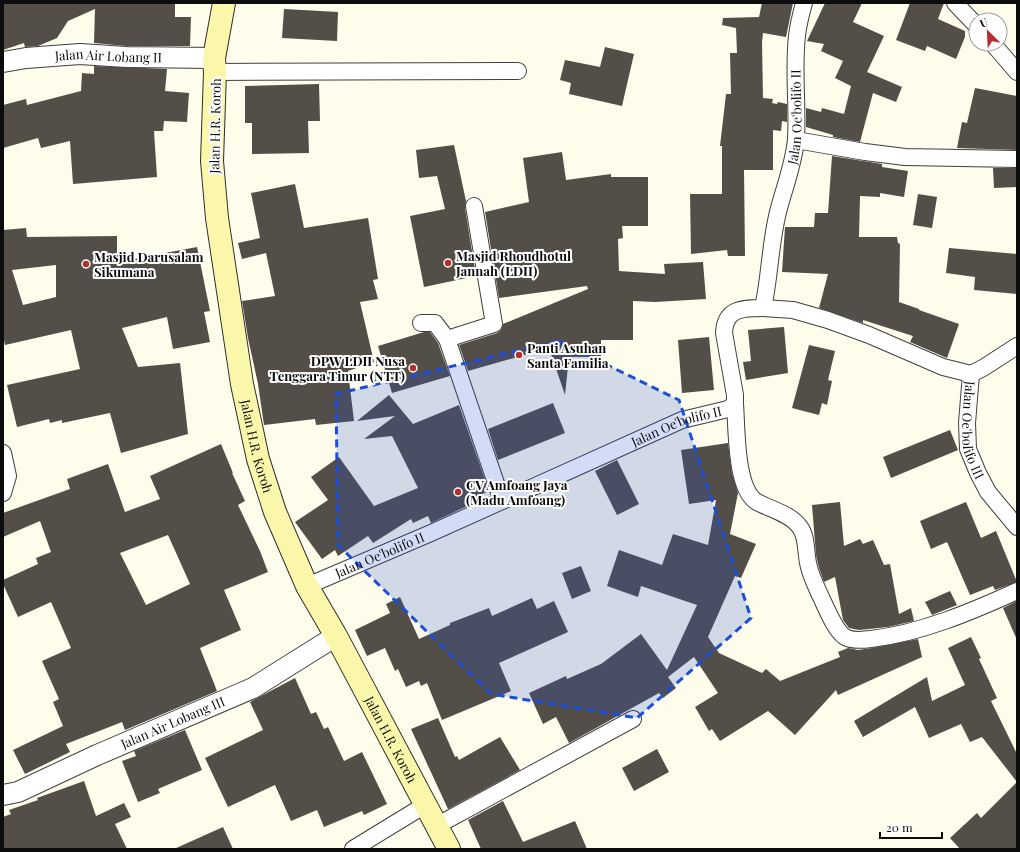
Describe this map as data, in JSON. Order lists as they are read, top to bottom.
{
  "streets": {
    "main road": ["Jalan H.R. Koroh"],
    "street": [
      "Jalan Air Lobang II",
      "Jalan Oe'bolifo II",
      "Jalan Oe'bolifo III",
      "Jalan Air Lobang III"
    ]
  },
  "crossings": [
    ["Jalan Air Lobang II", "Jalan H.R. Koroh"],
    ["Jalan Oe'bolifo II", "Jalan H.R. Koroh"],
    ["Jalan H.R. Koroh", "Jalan Air Lobang III"]
  ],
  "places": [
    "Masjid Rhoudhotul Jannah (LDII)",
    "Masjid Darusalam Sikumana",
    "Panti Asuhan Santa Familia",
    "DPW LDII Nusa Tenggara Timur (NTT)",
    "CV Amfoang Jaya (Madu Amfoang)"
  ],
  "scale_bar": "20 m",
  "north": "top left"
}
